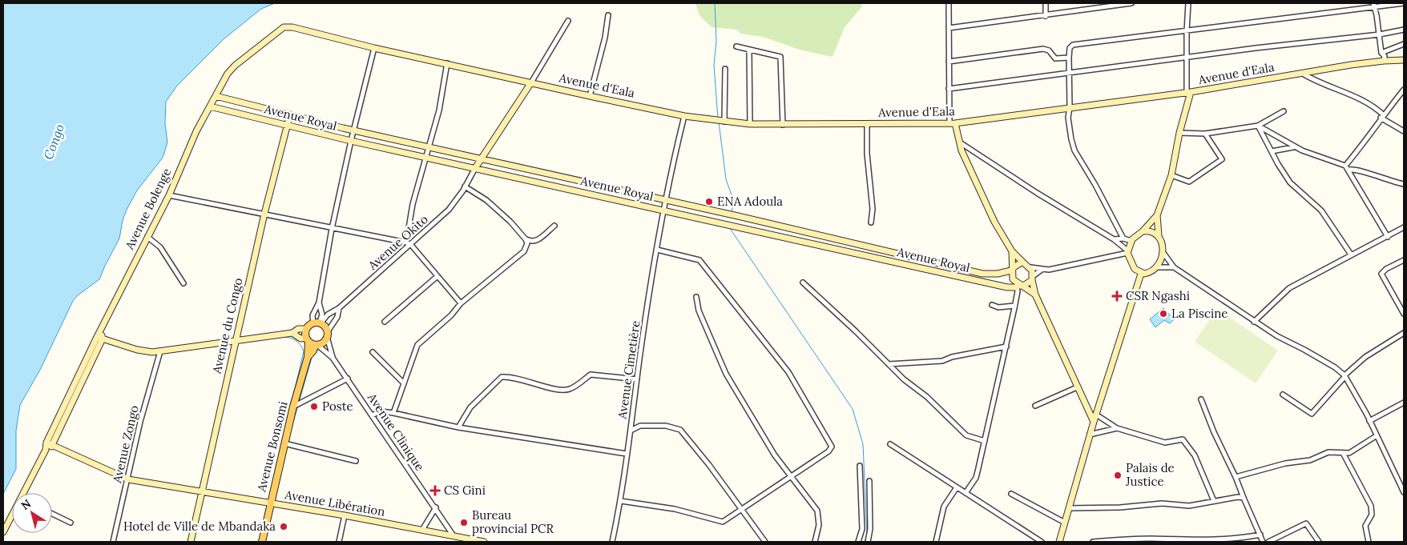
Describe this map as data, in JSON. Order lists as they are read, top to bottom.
{
  "streets": {
    "main road": ["Avenue Bonsomi"],
    "street": [
      "Avenue d'Eala",
      "Avenue Royal",
      "Avenue Bolenge",
      "Avenue Okito",
      "Avenue du Congo",
      "Avenue Cimetière",
      "Avenue Clinique",
      "Avenue Zongo",
      "Avenue Libération"
    ]
  },
  "crossings": [
    ["Avenue d'Eala", "Avenue Bolenge"],
    ["Avenue d'Eala", "Avenue Cimetière"],
    ["Avenue Royal", "Avenue Bolenge"],
    ["Avenue Royal", "Avenue Okito"],
    ["Avenue Royal", "Avenue du Congo"],
    ["Avenue Royal", "Avenue Cimetière"],
    ["Avenue Okito", "Avenue Clinique"],
    ["Avenue Okito", "Avenue Bonsomi"],
    ["Avenue du Congo", "Avenue Libération"],
    ["Avenue Clinique", "Avenue Bonsomi"],
    ["Avenue Clinique", "Avenue Libération"],
    ["Avenue Zongo", "Avenue Libération"],
    ["Avenue Bonsomi", "Avenue Libération"]
  ],
  "water": ["Congo"],
  "places": {
    "other": [
      "ENA Adoula",
      "La Piscine",
      "Poste",
      "Palais de Justice",
      "Bureau provincial PCR",
      "Hotel de Ville de Mbandaka"
    ],
    "health": ["CSR Ngashi", "CS Gini"]
  },
  "north": "top left"
}
